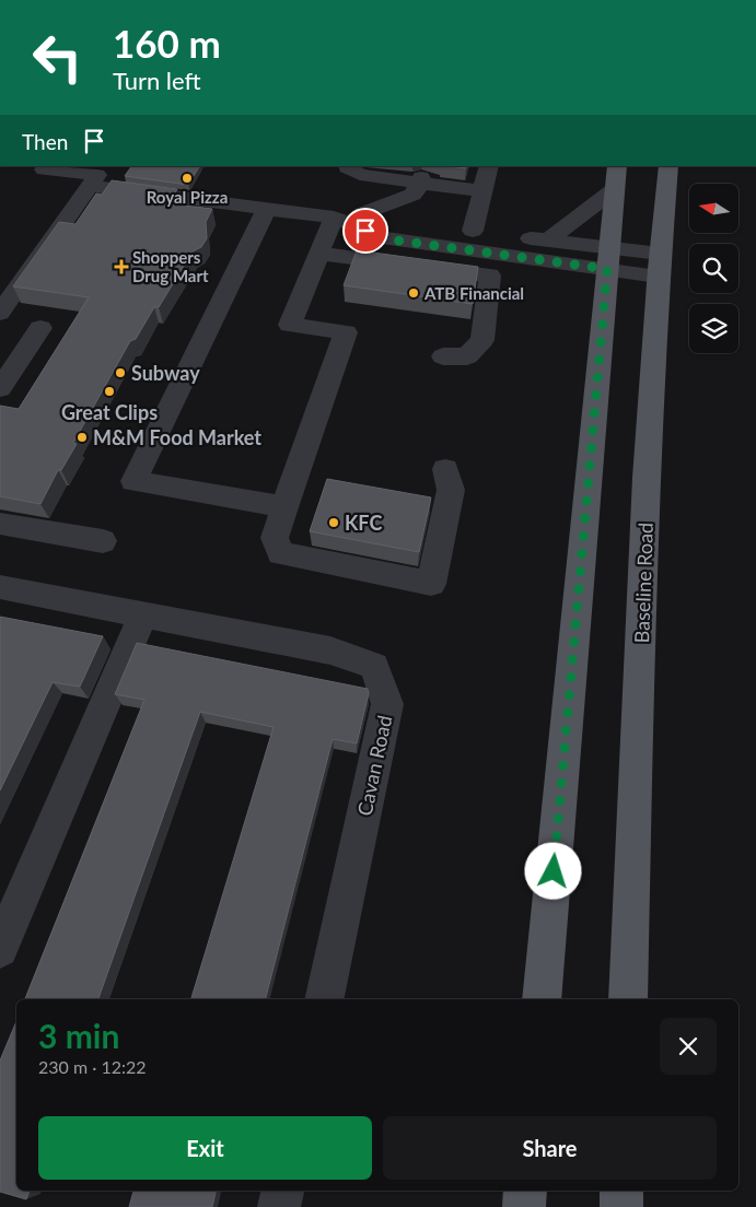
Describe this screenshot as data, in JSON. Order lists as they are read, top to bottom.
{
  "streets": {
    "main road": ["Baseline Road"],
    "street": ["Cavan Road"]
  },
  "places": {
    "other": [
      "Royal Pizza",
      "ATB Financial",
      "Subway",
      "Great Clips",
      "M&M Food Market",
      "KFC"
    ],
    "health": ["Shoppers Drug Mart"]
  },
  "north": "left",
  "page": {
    "turn": ["160 m", "Turn left"],
    "then": "Then",
    "heading": ["3 min", "230 m · 12:22"],
    "buttons": ["Exit", "Share"]
  }
}
